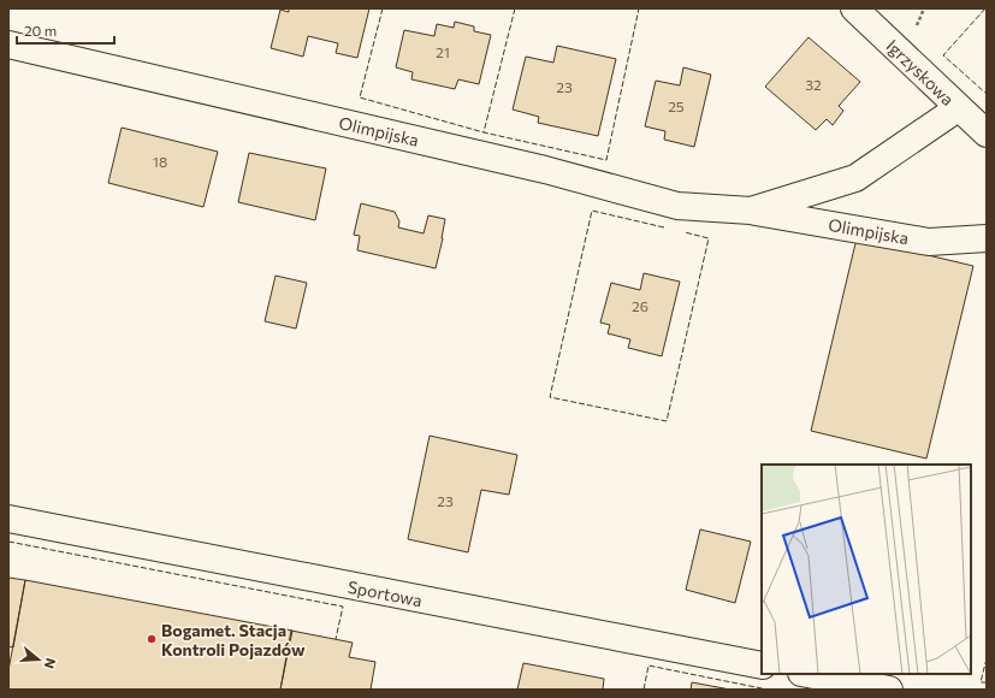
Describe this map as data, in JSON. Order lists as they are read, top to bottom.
{
  "streets": {
    "street": ["Igrzyskowa", "Olimpijska", "Sportowa"]
  },
  "crossings": [
    ["Igrzyskowa", "Olimpijska"]
  ],
  "places": ["Bogamet. Stacja Kontroli Pojazdów"],
  "house_numbers": [
    "21",
    "32",
    "23",
    "25",
    "18",
    "26",
    "23"
  ],
  "scale_bar": "20 m",
  "north": "right"
}
